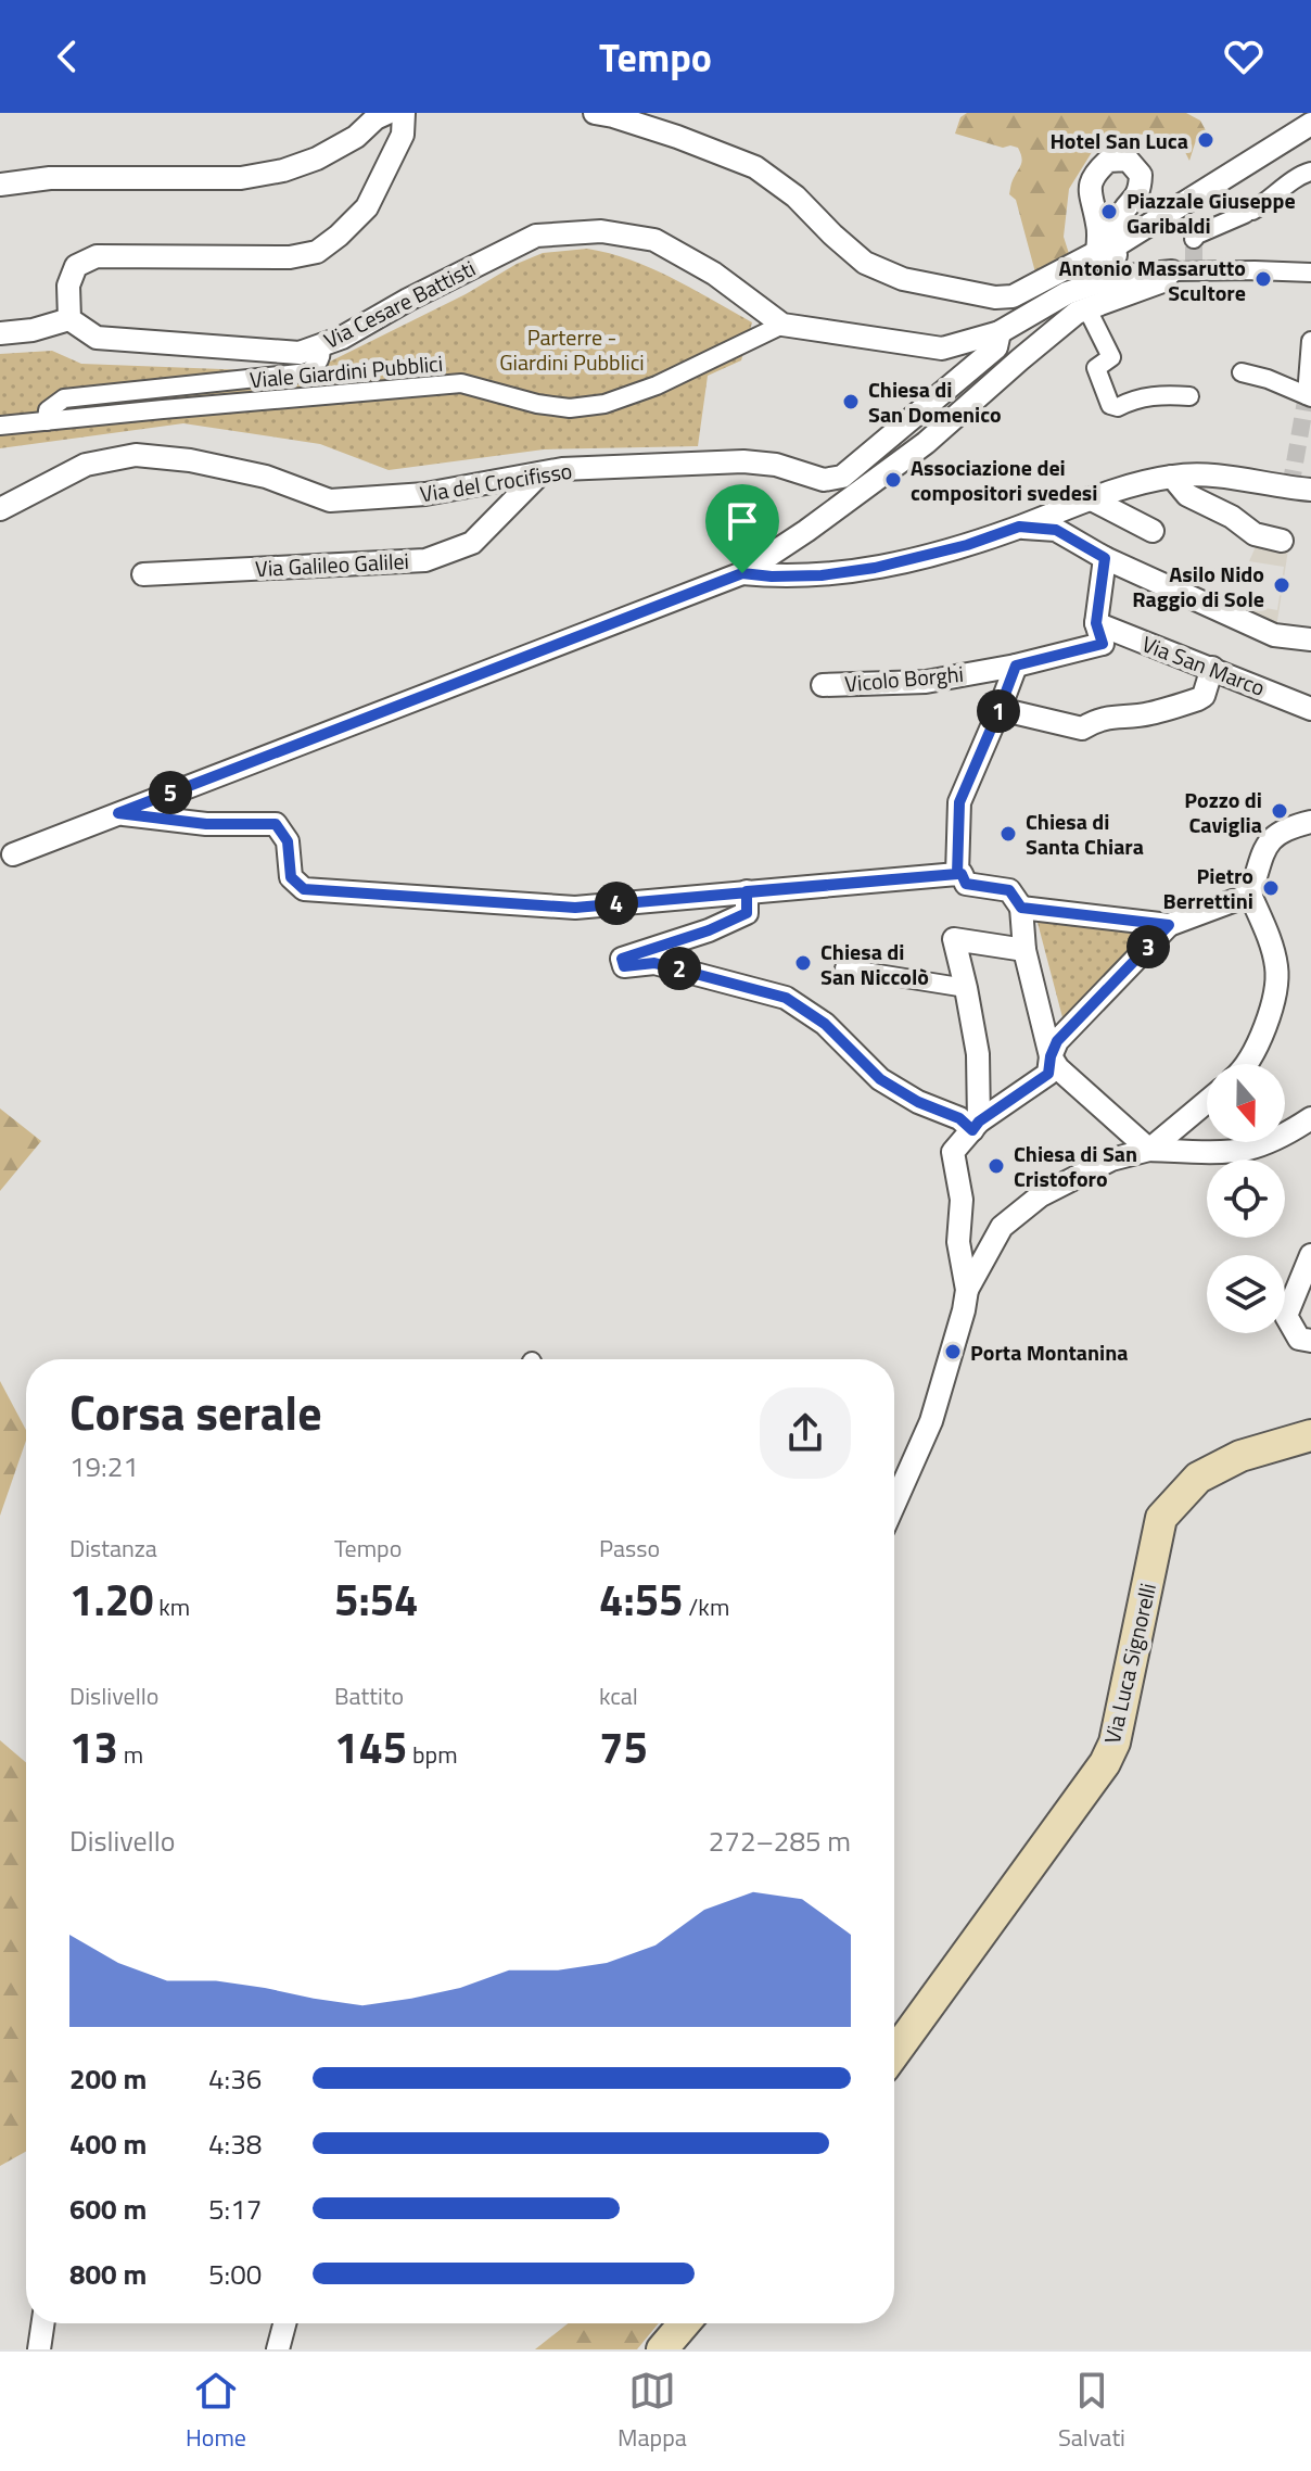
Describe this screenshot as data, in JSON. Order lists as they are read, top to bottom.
{
  "streets": {
    "main road": ["Via Luca Signorelli"],
    "street": [
      "Via Cesare Battisti",
      "Viale Giardini Pubblici",
      "Via del Crocifisso",
      "Via Galileo Galilei",
      "Via San Marco",
      "Vicolo Borghi"
    ]
  },
  "crossings": [
    ["Via Cesare Battisti", "Viale Giardini Pubblici"],
    ["Via Cesare Battisti", "Via del Crocifisso"],
    ["Via del Crocifisso", "Via Galileo Galilei"],
    ["Via San Marco", "Vicolo Borghi"]
  ],
  "parks": ["Parterre - Giardini Pubblici"],
  "places": [
    "Hotel San Luca",
    "Piazzale Giuseppe Garibaldi",
    "Antonio Massarutto Scultore",
    "Chiesa di San Domenico",
    "Associazione dei compositori svedesi",
    "Asilo Nido Raggio di Sole",
    "Pozzo di Caviglia",
    "Chiesa di Santa Chiara",
    "Pietro Berrettini",
    "Chiesa di San Niccolò",
    "Chiesa di San Cristoforo",
    "Porta Montanina"
  ],
  "north": "bottom",
  "page": {
    "header": "Tempo",
    "pins": [
      "1",
      "5",
      "4",
      "3",
      "2"
    ],
    "heading": ["Corsa serale", "19:21"],
    "stats": [
      ["Distanza", "1.20 km"],
      ["Tempo", "5:54"],
      ["Passo", "4:55 /km"],
      ["Dislivello", "13 m"],
      ["Battito", "145 bpm"],
      ["kcal", "75"]
    ],
    "chart": ["Dislivello", "272–285 m"],
    "list": [
      {
        "name": "200 m",
        "note": "4:36"
      },
      {
        "name": "400 m",
        "note": "4:38"
      },
      {
        "name": "600 m",
        "note": "5:17"
      },
      {
        "name": "800 m",
        "note": "5:00"
      }
    ],
    "tabs": ["Home", "Mappa", "Salvati"]
  }
}
